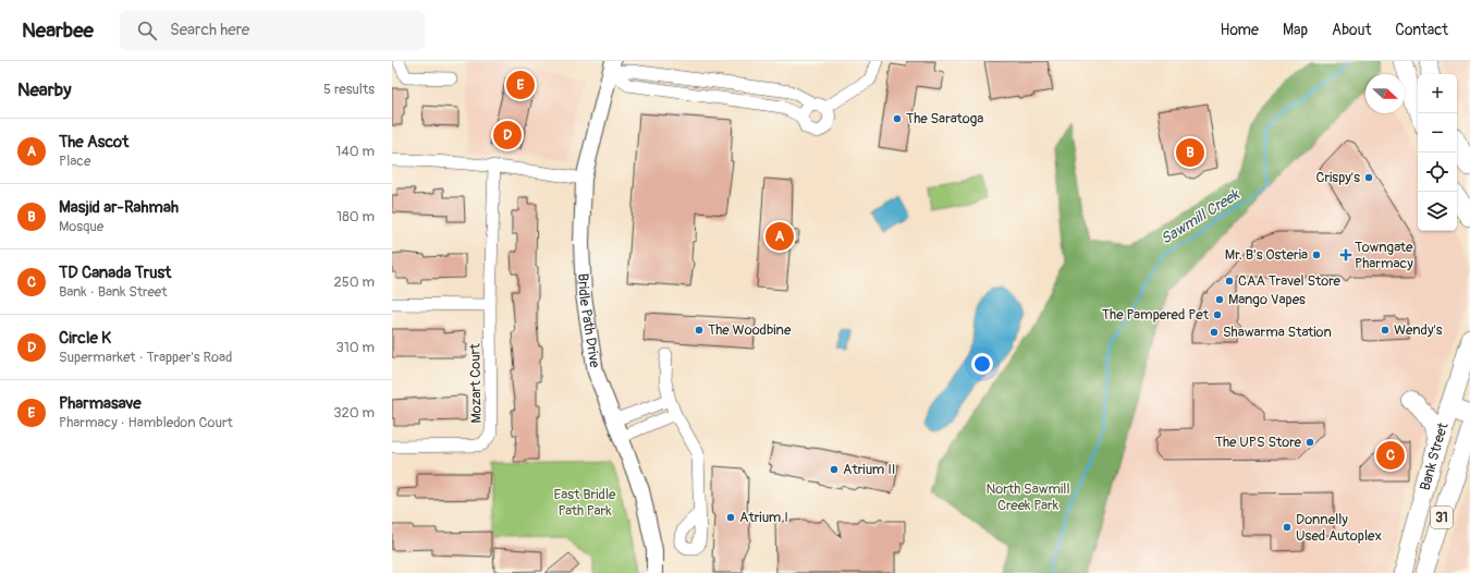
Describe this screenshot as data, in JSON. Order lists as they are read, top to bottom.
{
  "streets": {
    "main road": ["Bank Street", "31"],
    "street": ["Bridle Path Drive", "Mozart Court"]
  },
  "water": ["Sawmill Creek"],
  "parks": ["North Sawmill Creek Park", "East Bridle Path Park"],
  "places": {
    "other": [
      "The Saratoga",
      "Crispy's",
      "Mr. B's Osteria",
      "CAA Travel Store",
      "Mango Vapes",
      "The Pampered Pet",
      "The Woodbine",
      "Wendy's",
      "Shawarma Station",
      "The UPS Store",
      "Atrium II",
      "Atrium I",
      "Donnelly Used Autoplex"
    ],
    "health": ["Towngate Pharmacy"]
  },
  "north": "right",
  "page": {
    "header": "Nearbee",
    "search": "Search here",
    "nav": [
      "Home",
      "Map",
      "About",
      "Contact"
    ],
    "heading": ["Nearby", "5 results"],
    "pins": [
      "E",
      "D",
      "B",
      "A",
      "C"
    ],
    "map_buttons": ["+", "−"],
    "list": [
      {
        "mark": "A",
        "name": "The Ascot",
        "note": "Place",
        "value": "140 m"
      },
      {
        "mark": "B",
        "name": "Masjid ar-Rahmah",
        "note": "Mosque",
        "value": "180 m"
      },
      {
        "mark": "C",
        "name": "TD Canada Trust",
        "note": "Bank · Bank Street",
        "value": "250 m"
      },
      {
        "mark": "D",
        "name": "Circle K",
        "note": "Supermarket · Trapper's Road",
        "value": "310 m"
      },
      {
        "mark": "E",
        "name": "Pharmasave",
        "note": "Pharmacy · Hambledon Court",
        "value": "320 m"
      }
    ]
  }
}
